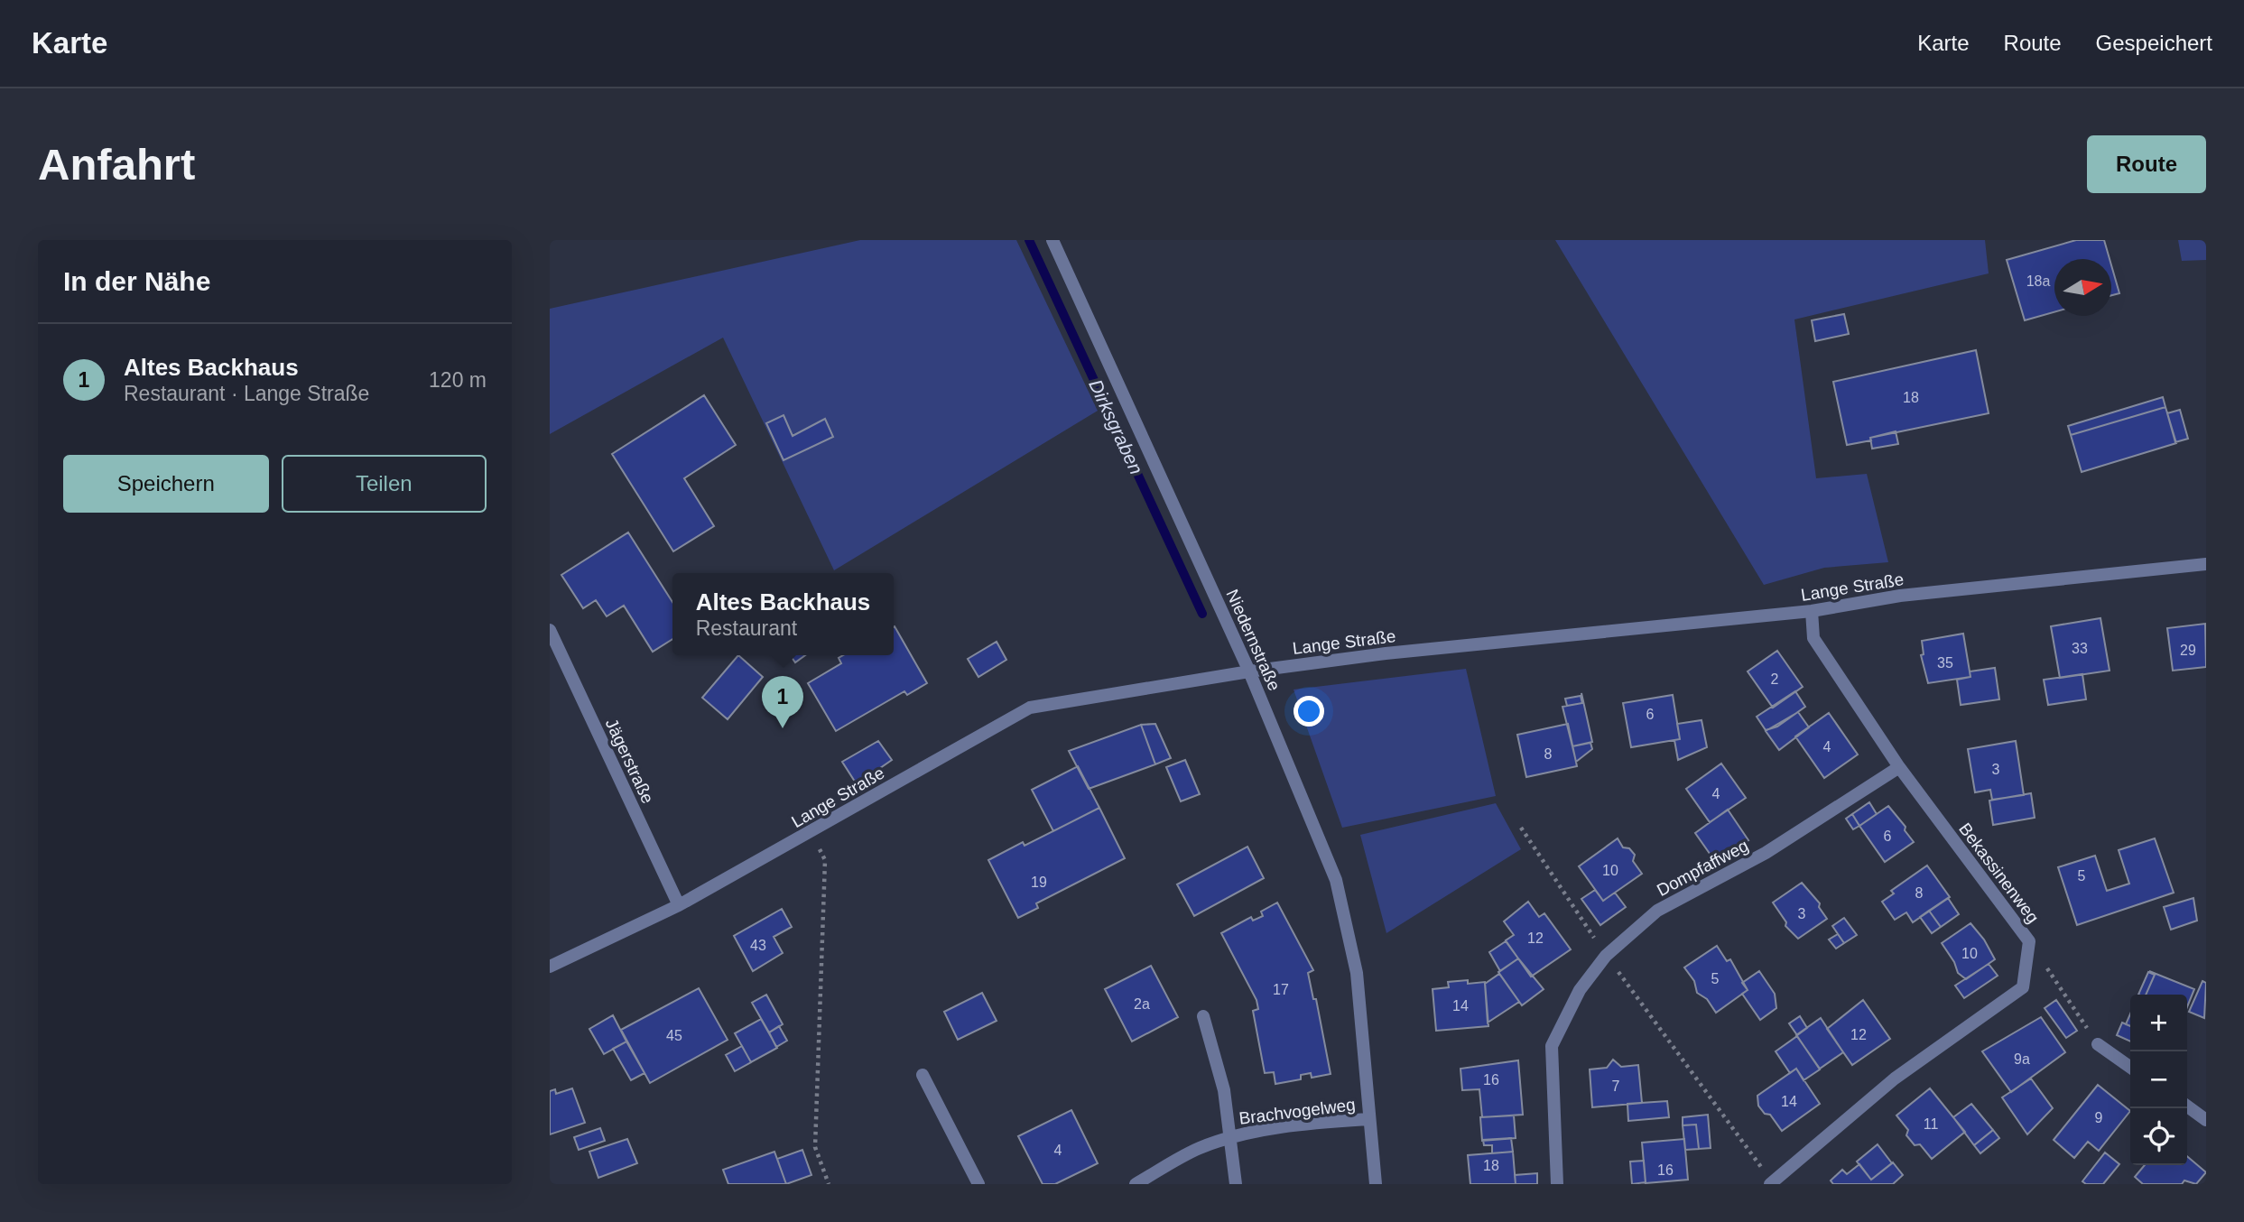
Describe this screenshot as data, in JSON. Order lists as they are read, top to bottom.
{
  "streets": {
    "street": [
      "Lange Straße",
      "Niedernstraße",
      "Jägerstraße",
      "Dompfaffweg",
      "Bekassinenweg",
      "Brachvogelweg"
    ]
  },
  "crossings": [
    ["Lange Straße", "Niedernstraße"],
    ["Lange Straße", "Jägerstraße"],
    ["Lange Straße", "Bekassinenweg"],
    ["Niedernstraße", "Brachvogelweg"],
    ["Dompfaffweg", "Bekassinenweg"]
  ],
  "water": ["Dirksgraben"],
  "house_numbers": [
    "18a",
    "18",
    "33",
    "29",
    "35",
    "2",
    "6",
    "4",
    "8",
    "3",
    "4",
    "6",
    "10",
    "5",
    "19",
    "8",
    "3",
    "12",
    "43",
    "10",
    "5",
    "17",
    "2a",
    "14",
    "12",
    "45",
    "9a",
    "16",
    "7",
    "14",
    "9",
    "11",
    "4",
    "18",
    "16"
  ],
  "north": "right",
  "page": {
    "header": "Karte",
    "nav": ["Karte", "Route", "Gespeichert"],
    "buttons": [
      "Route",
      ["Speichern", "Teilen"]
    ],
    "title": "Anfahrt",
    "heading": "In der Nähe",
    "list": [
      {
        "mark": "1",
        "name": "Altes Backhaus",
        "note": "Restaurant · Lange Straße",
        "value": "120 m"
      }
    ],
    "popup": ["Altes Backhaus", "Restaurant"],
    "pins": "1",
    "map_buttons": ["+", "−"]
  }
}
